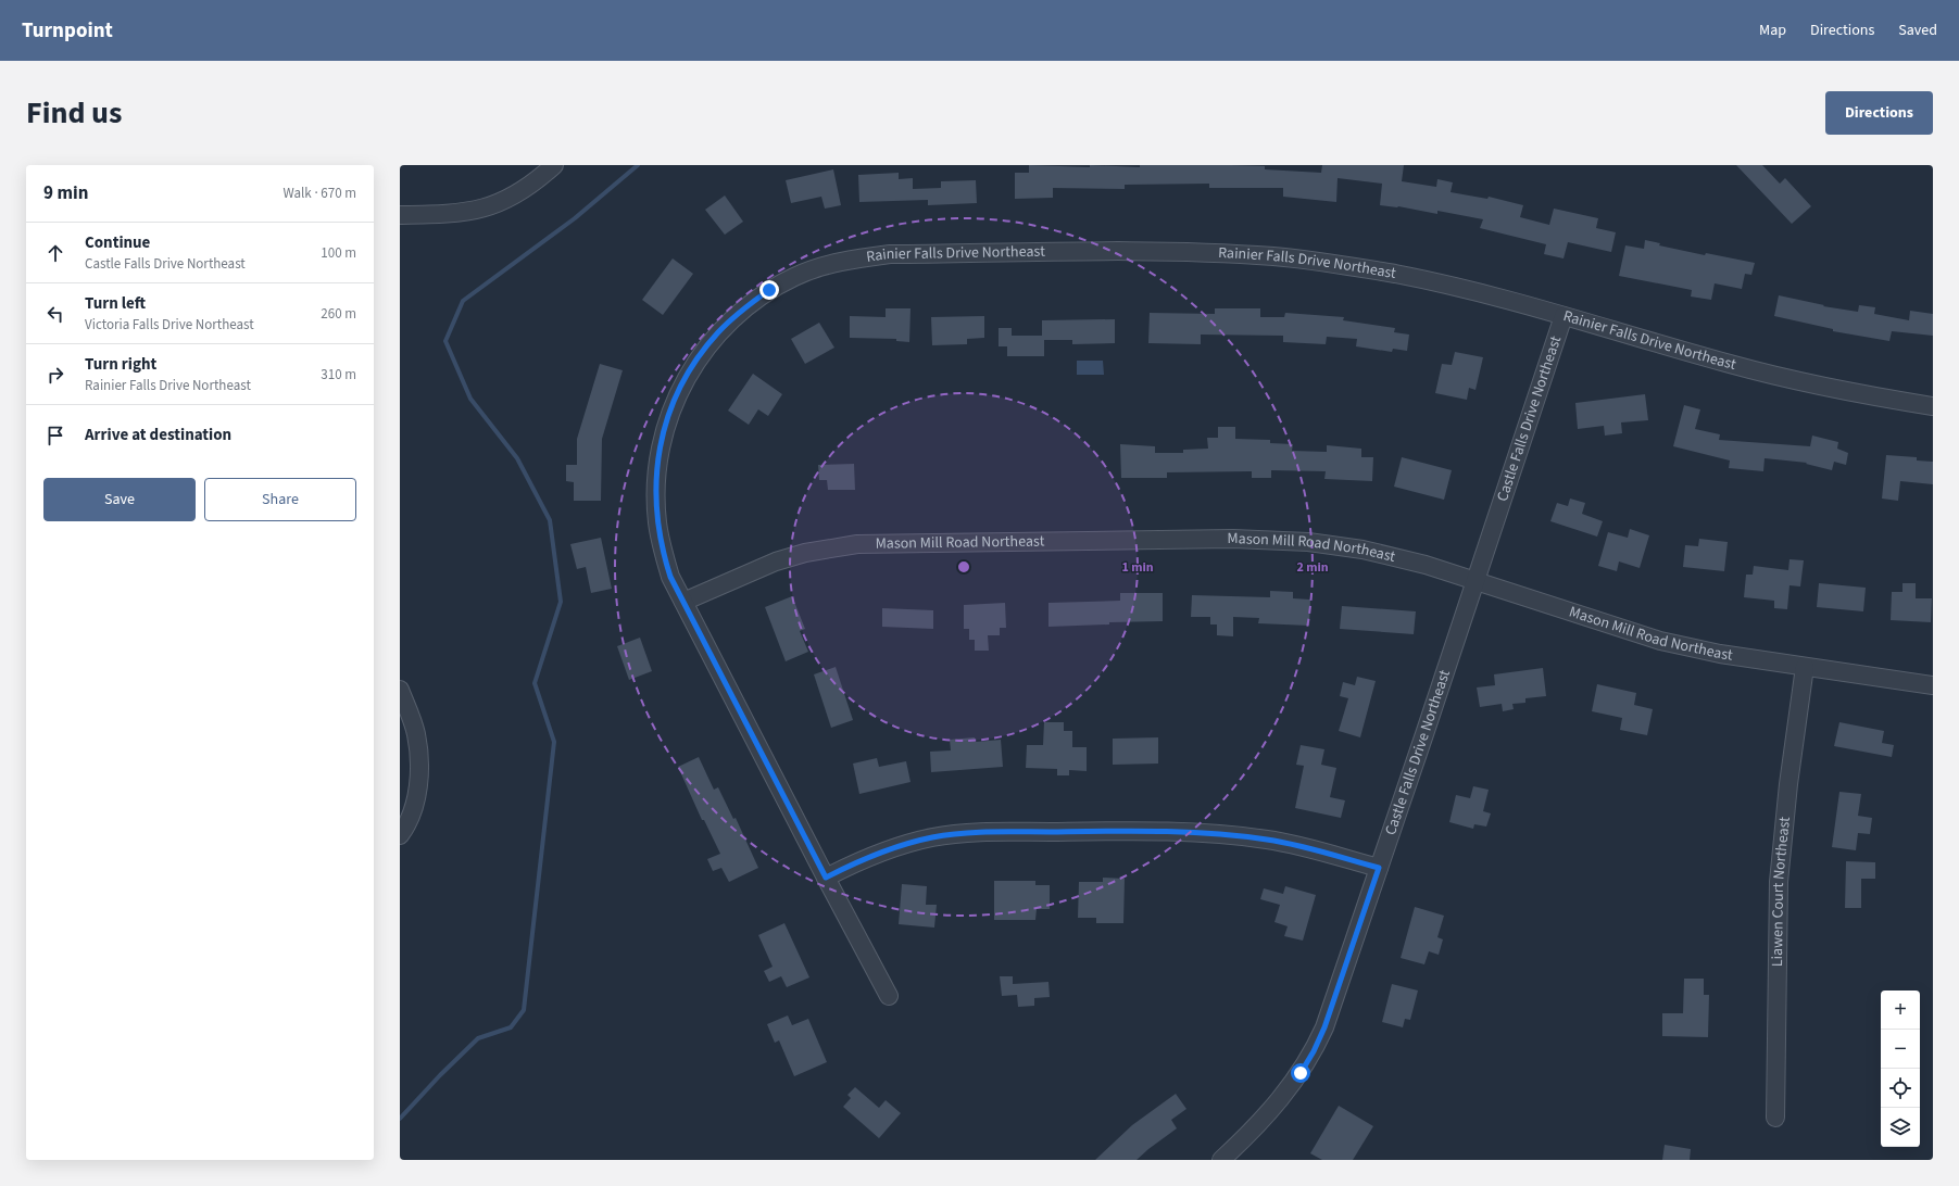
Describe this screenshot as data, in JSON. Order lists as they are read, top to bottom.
{
  "streets": {
    "street": [
      "Rainier Falls Drive Northeast",
      "Castle Falls Drive Northeast",
      "Mason Mill Road Northeast",
      "Liawen Court Northeast"
    ]
  },
  "crossings": [
    ["Rainier Falls Drive Northeast", "Castle Falls Drive Northeast"],
    ["Rainier Falls Drive Northeast", "Mason Mill Road Northeast"],
    ["Castle Falls Drive Northeast", "Mason Mill Road Northeast"],
    ["Mason Mill Road Northeast", "Liawen Court Northeast"]
  ],
  "page": {
    "header": "Turnpoint",
    "nav": ["Map", "Directions", "Saved"],
    "title": "Find us",
    "buttons": [
      "Directions",
      ["Save", "Share"]
    ],
    "heading": ["9 min", "Walk · 670 m"],
    "list": [
      ["Continue", "Castle Falls Drive Northeast", "100 m"],
      ["Turn left", "Victoria Falls Drive Northeast", "260 m"],
      ["Turn right", "Rainier Falls Drive Northeast", "310 m"],
      "Arrive at destination"
    ],
    "map_buttons": ["+", "−"]
  },
  "rings": ["1 min", "2 min"]
}
